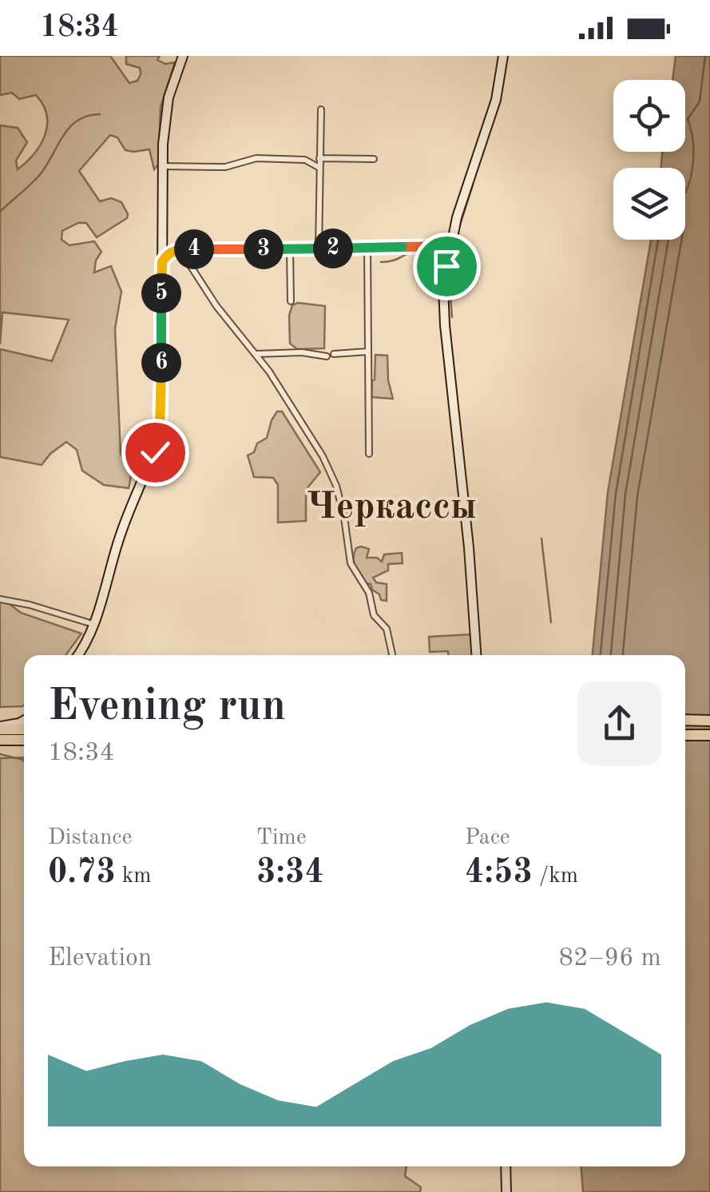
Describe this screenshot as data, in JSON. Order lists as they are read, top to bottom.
{
  "districts": ["Черкассы"],
  "page": {
    "status": "18:34",
    "pins": [
      "2",
      "3",
      "4",
      "5",
      "6"
    ],
    "heading": ["Evening run", "18:34"],
    "stats": [
      ["Distance", "0.73 km"],
      ["Time", "3:34"],
      ["Pace", "4:53 /km"]
    ],
    "chart": ["Elevation", "82–96 m"]
  }
}
